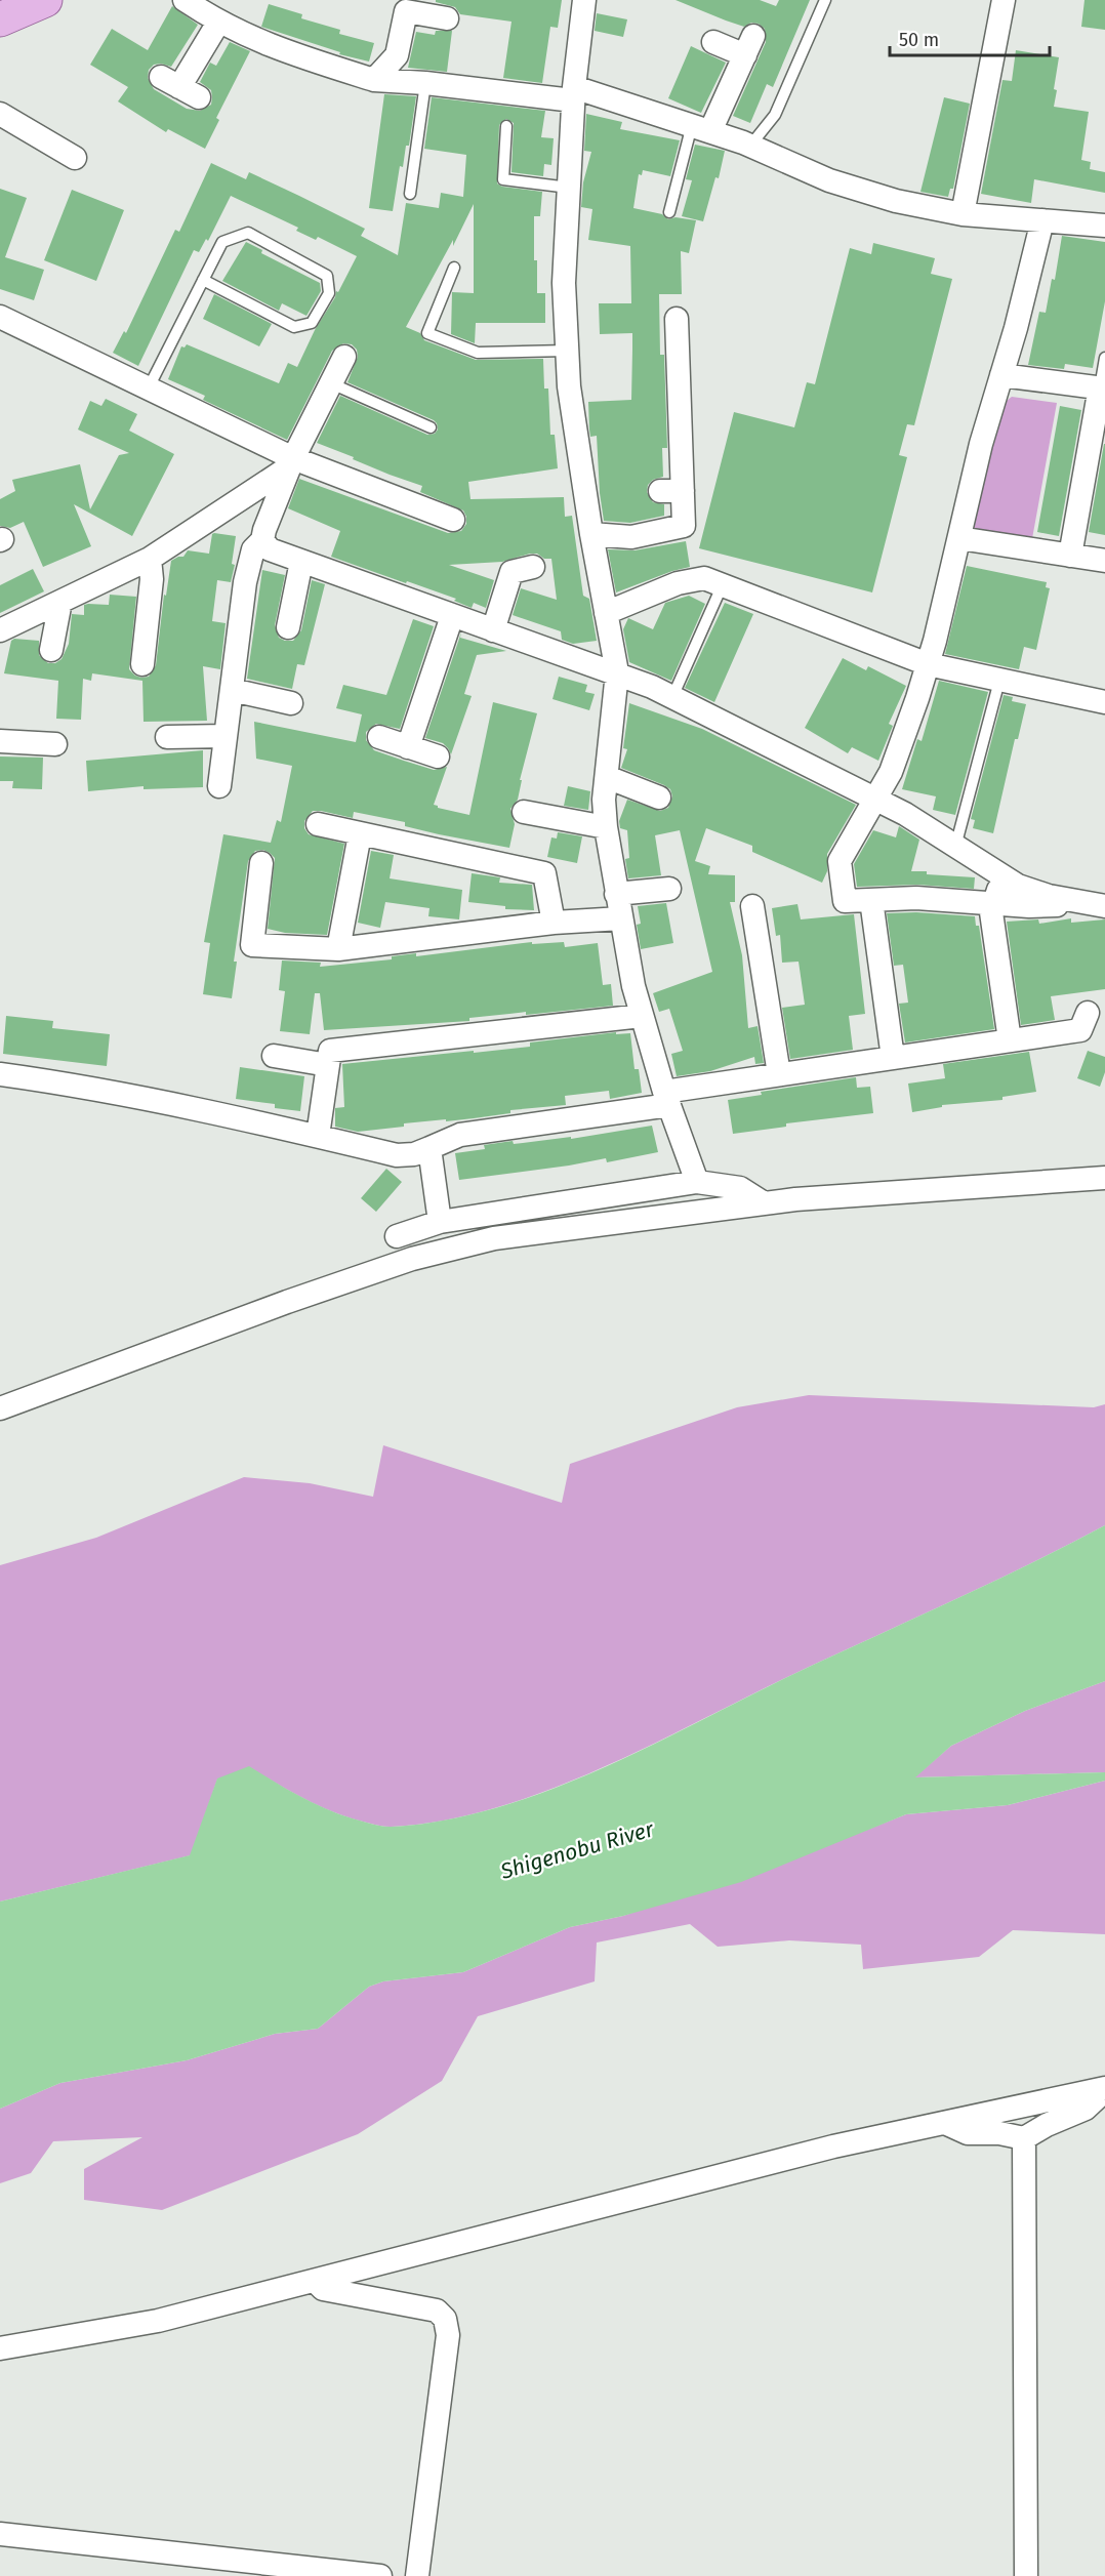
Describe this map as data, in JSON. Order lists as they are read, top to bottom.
{
  "water": ["Shigenobu River"],
  "scale_bar": "50 m"
}
